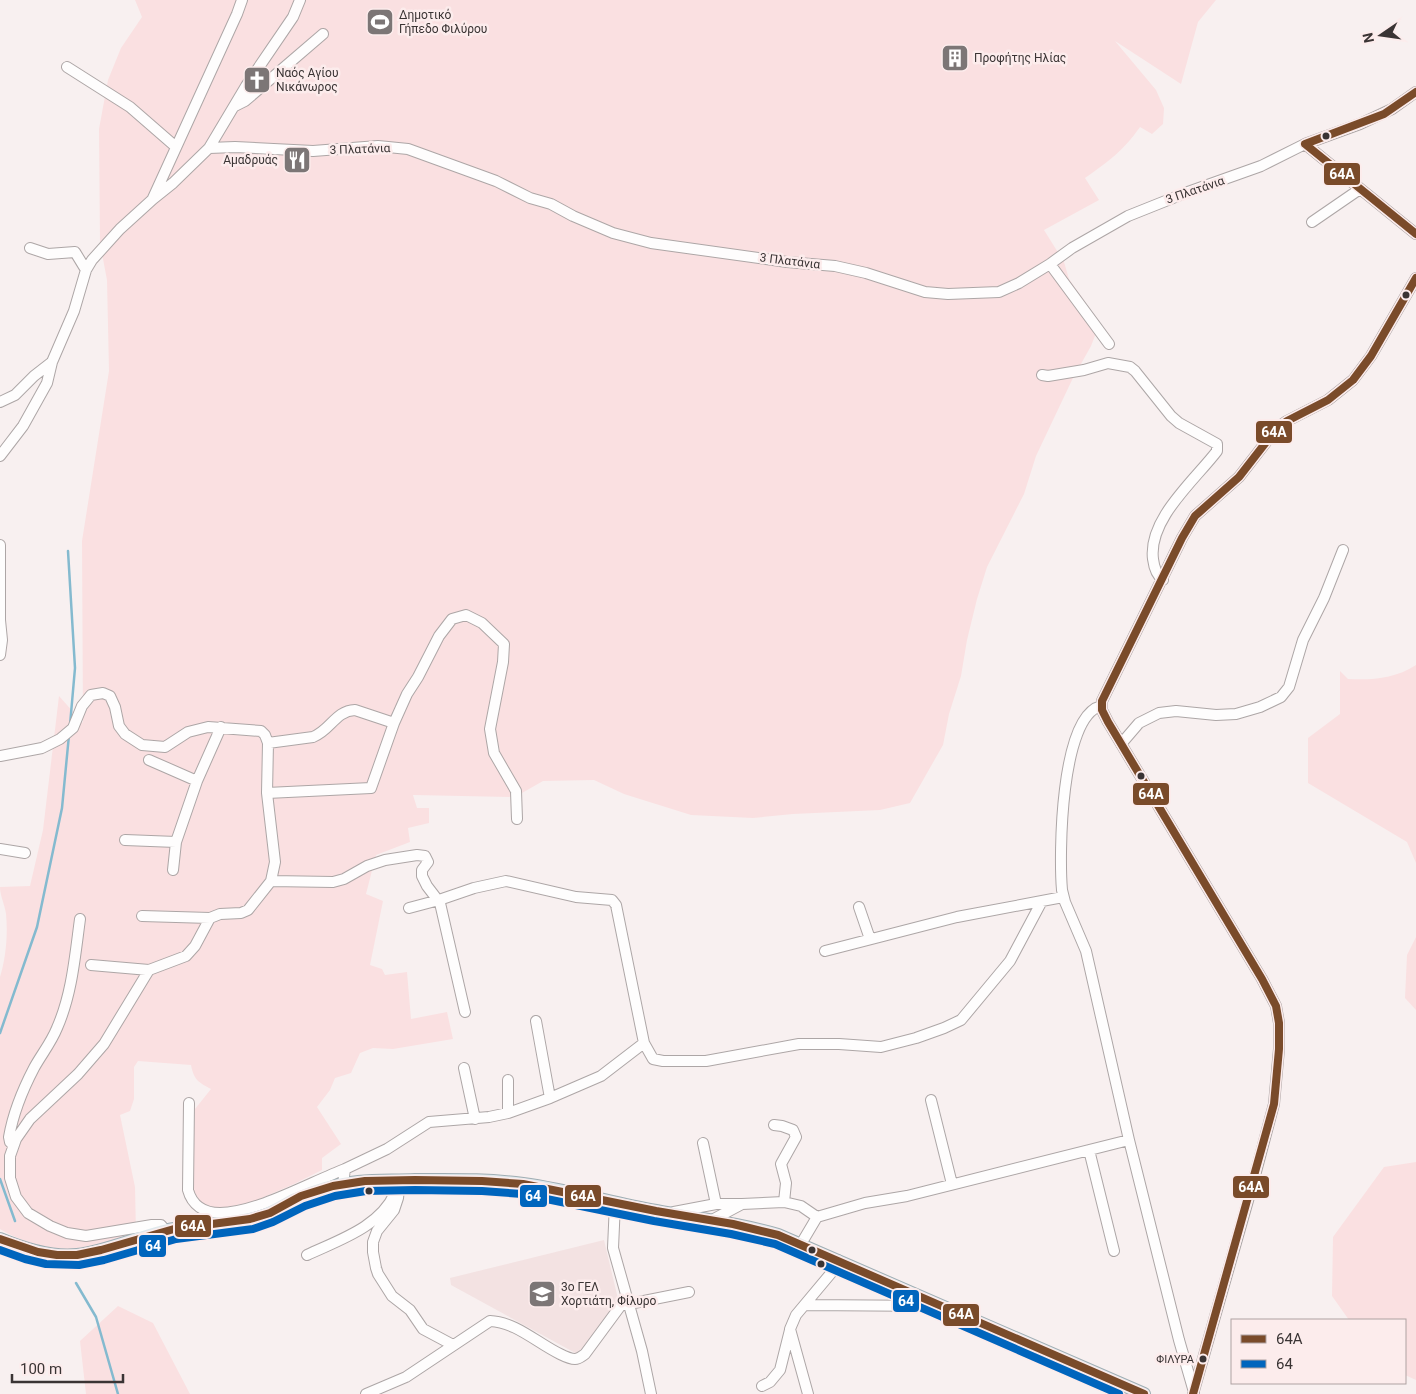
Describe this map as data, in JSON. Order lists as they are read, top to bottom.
{
  "streets": {
    "street": ["3 Πλατάνια"]
  },
  "places": {
    "sports": ["Δημοτικό Γήπεδο Φιλύρου"],
    "building": ["Προφήτης Ηλίας"],
    "church": ["Ναός Αγίου Νικάνωρος"],
    "restaurant": ["Αμαδρυάς"],
    "school or university": ["3ο ΓΕΛ Χορτιάτη, Φίλυρο"],
    "other": ["ΦΙΛΥΡΑ"]
  },
  "lines": ["transit line 64Α", "transit line 64"],
  "legend": ["64Α", "64"],
  "scale_bar": "100 m",
  "north": "left"
}
